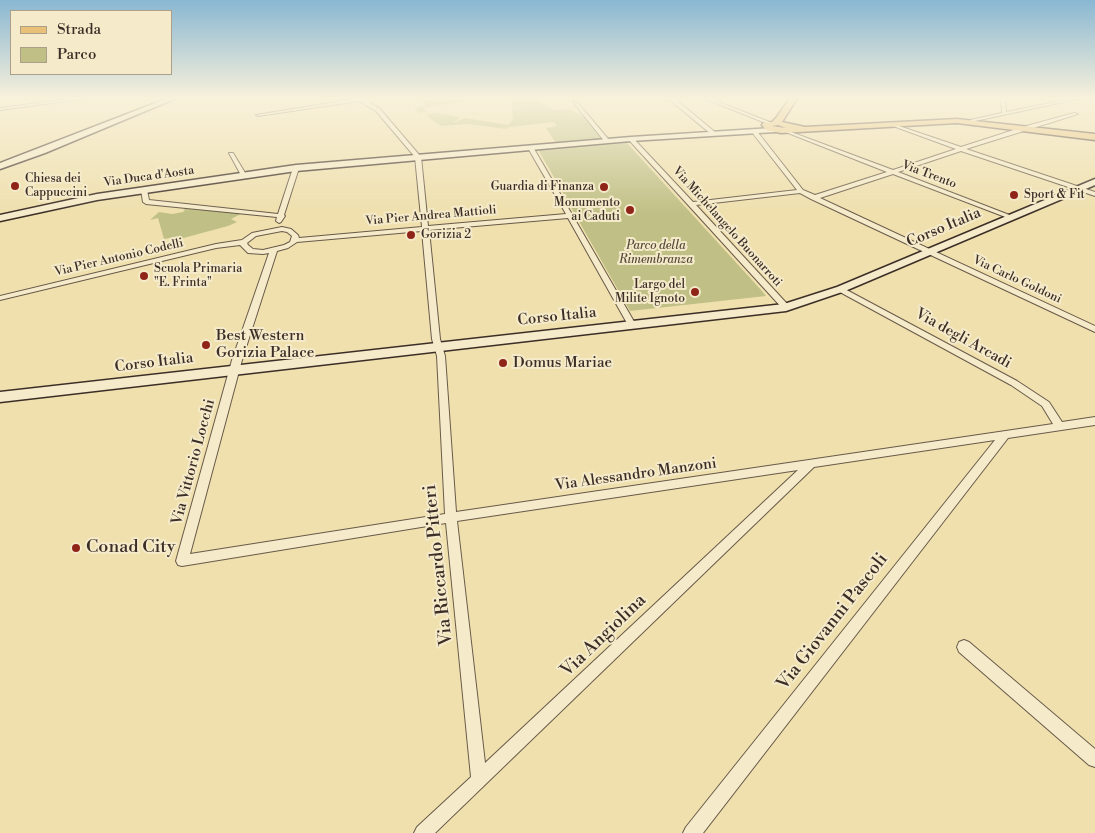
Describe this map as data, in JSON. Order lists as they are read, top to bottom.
{
  "streets": {
    "main road": ["Via Duca d'Aosta", "Corso Italia"],
    "street": [
      "Via Trento",
      "Via Pier Andrea Mattioli",
      "Via Michelangelo Buonarroti",
      "Via Pier Antonio Codelli",
      "Via Carlo Goldoni",
      "Via degli Arcadi",
      "Via Vittorio Locchi",
      "Via Alessandro Manzoni",
      "Via Riccardo Pitteri",
      "Via Giovanni Pascoli",
      "Via Angiolina"
    ]
  },
  "crossings": [
    ["Via Trento", "Corso Italia"],
    ["Via Duca d'Aosta", "Via Michelangelo Buonarroti"],
    ["Via Duca d'Aosta", "Via Riccardo Pitteri"],
    ["Via Pier Andrea Mattioli", "Via Riccardo Pitteri"],
    ["Via Michelangelo Buonarroti", "Corso Italia"],
    ["Corso Italia", "Via Carlo Goldoni"],
    ["Corso Italia", "Via degli Arcadi"],
    ["Corso Italia", "Via Vittorio Locchi"],
    ["Corso Italia", "Via Riccardo Pitteri"],
    ["Via degli Arcadi", "Via Alessandro Manzoni"],
    ["Via Vittorio Locchi", "Via Alessandro Manzoni"],
    ["Via Alessandro Manzoni", "Via Riccardo Pitteri"],
    ["Via Alessandro Manzoni", "Via Giovanni Pascoli"],
    ["Via Alessandro Manzoni", "Via Angiolina"],
    ["Via Riccardo Pitteri", "Via Angiolina"]
  ],
  "parks": ["Parco della Rimembranza"],
  "places": [
    "Chiesa dei Cappuccini",
    "Guardia di Finanza",
    "Sport & Fit",
    "Monumento ai Caduti",
    "Gorizia 2",
    "Scuola Primaria \"E. Frinta\"",
    "Largo del Milite Ignoto",
    "Best Western Gorizia Palace",
    "Domus Mariae",
    "Conad City"
  ],
  "legend": ["Strada", "Parco"]
}
